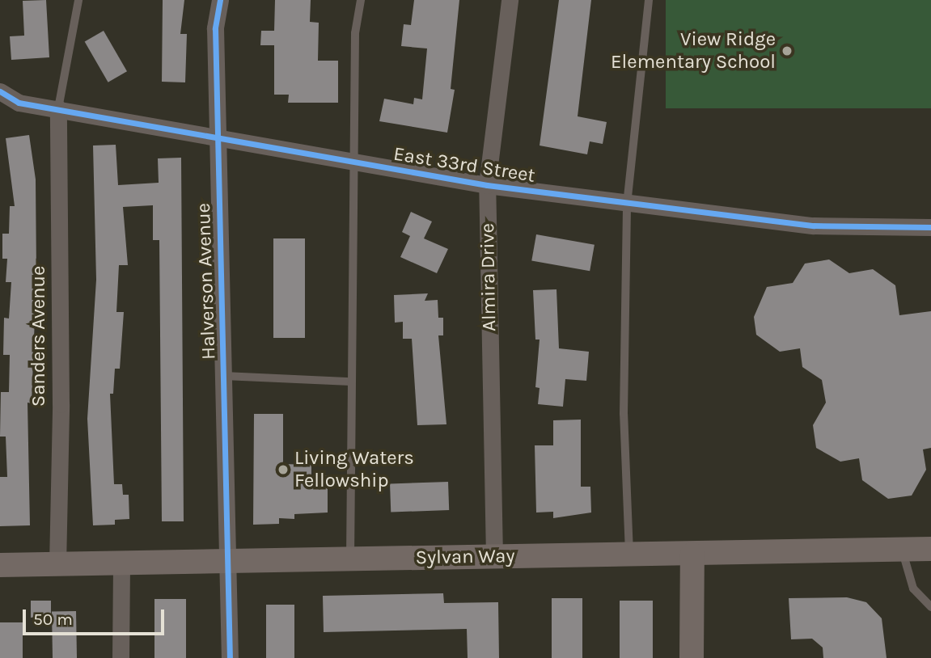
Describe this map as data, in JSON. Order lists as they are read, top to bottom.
{
  "streets": {
    "main road": ["Sylvan Way"],
    "street": [
      "East 33rd Street",
      "Almira Drive",
      "Halverson Avenue",
      "Sanders Avenue"
    ]
  },
  "crossings": [
    ["East 33rd Street", "Almira Drive"],
    ["East 33rd Street", "Halverson Avenue"],
    ["East 33rd Street", "Sanders Avenue"],
    ["Almira Drive", "Sylvan Way"],
    ["Halverson Avenue", "Sylvan Way"],
    ["Sanders Avenue", "Sylvan Way"]
  ],
  "places": ["View Ridge Elementary School", "Living Waters Fellowship"],
  "scale_bar": "50 m"
}
